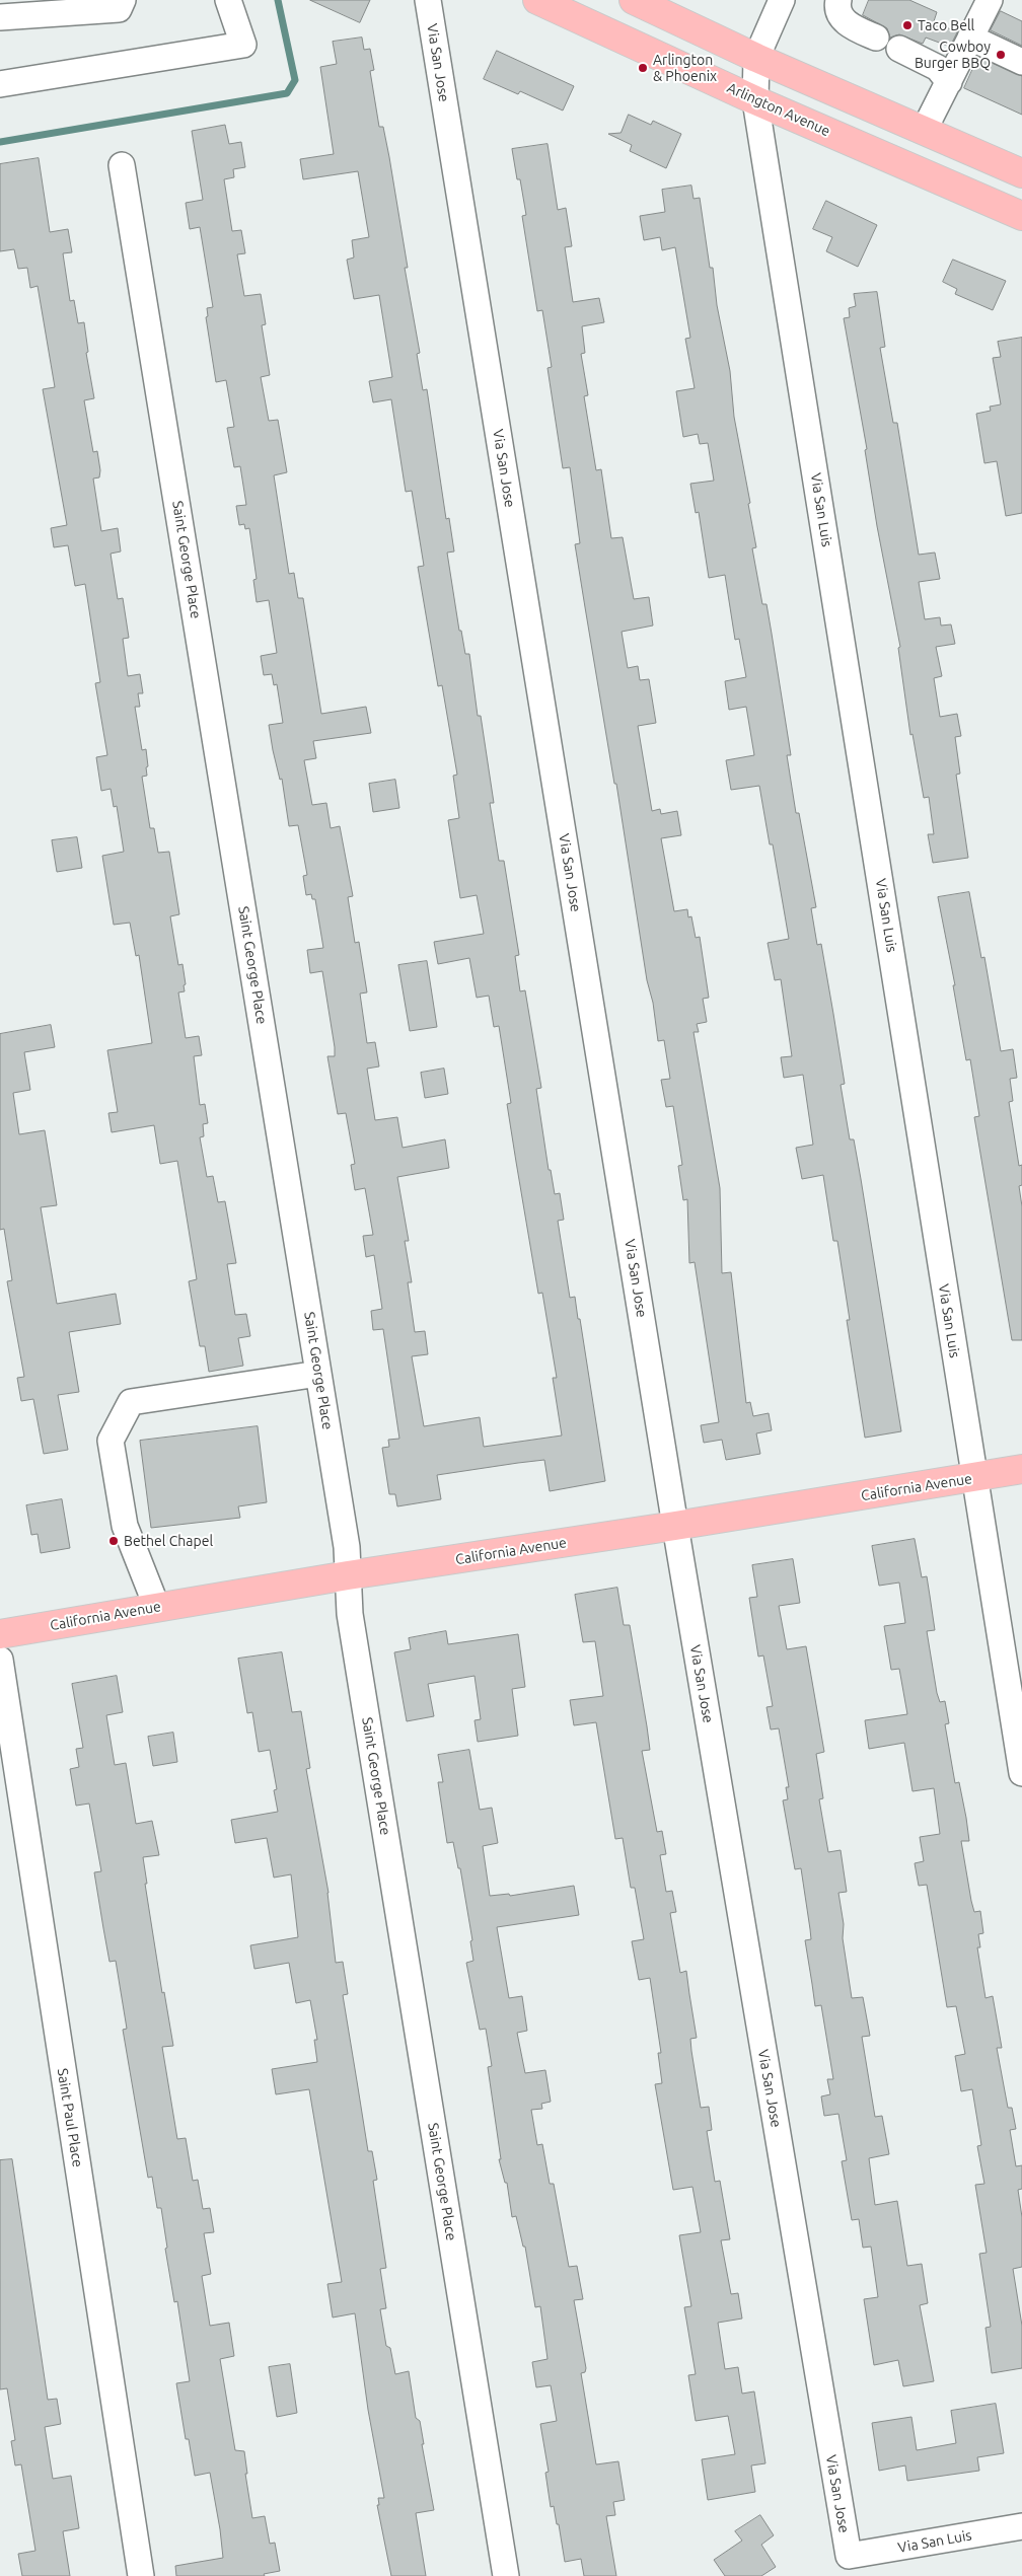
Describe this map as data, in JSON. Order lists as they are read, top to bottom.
{
  "streets": {
    "main road": ["Arlington Avenue", "California Avenue"],
    "street": [
      "Via San Jose",
      "Via San Luis",
      "Saint George Place",
      "Saint Paul Place"
    ]
  },
  "crossings": [
    ["Via San Jose", "Via San Luis"],
    ["Via San Jose", "California Avenue"],
    ["Arlington Avenue", "Via San Luis"],
    ["Via San Luis", "California Avenue"],
    ["Saint George Place", "California Avenue"]
  ],
  "places": [
    "Taco Bell",
    "Cowboy Burger BBQ",
    "Arlington & Phoenix",
    "Bethel Chapel"
  ]
}
